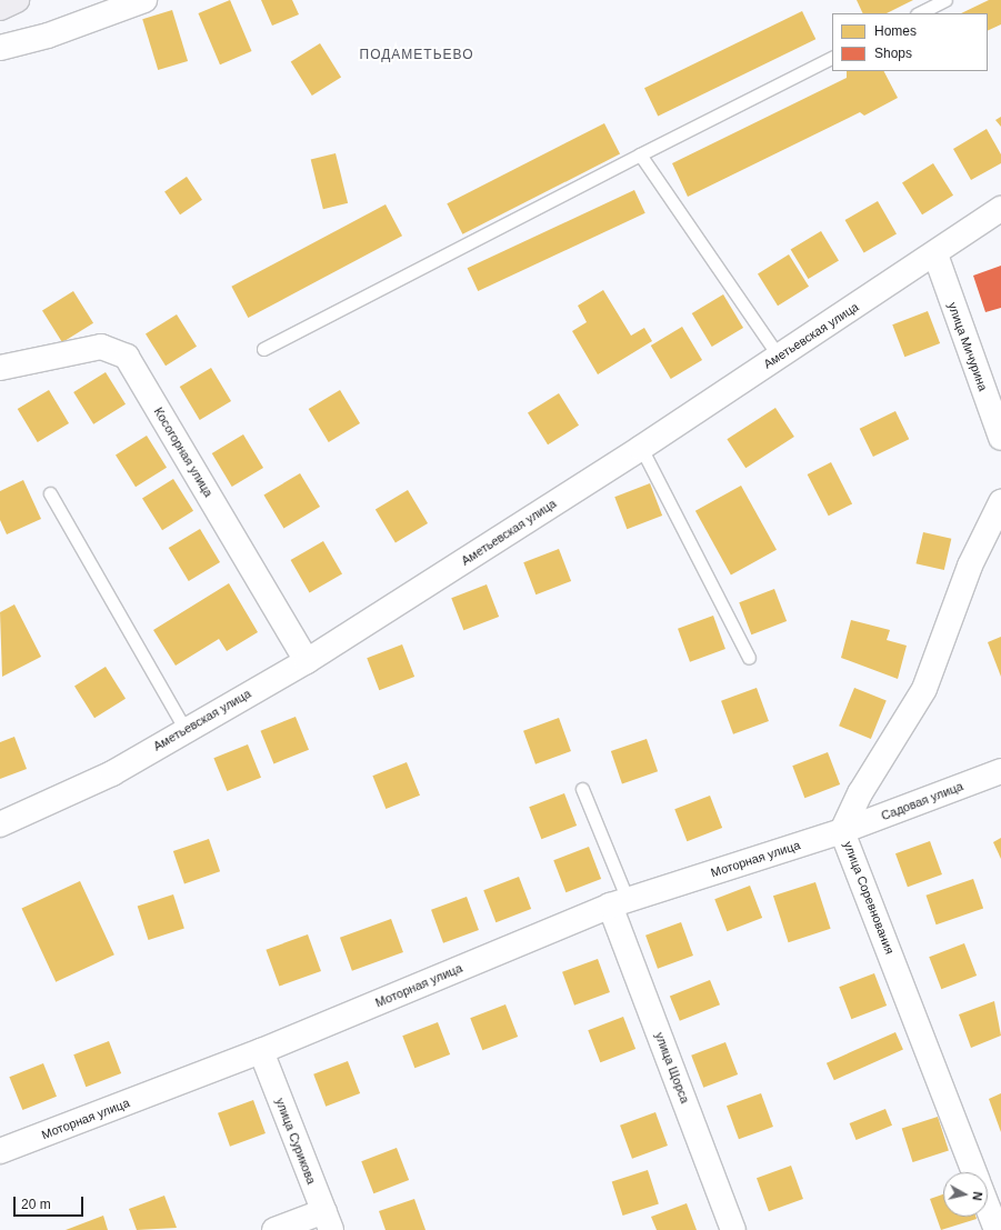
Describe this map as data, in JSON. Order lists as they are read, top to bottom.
{
  "streets": {
    "street": [
      "Аметьевская улица",
      "улица Мичурина",
      "Косогорная улица",
      "Садовая улица",
      "Моторная улица",
      "улица Соревнования",
      "улица Щорса",
      "улица Сурикова"
    ]
  },
  "crossings": [
    ["Аметьевская улица", "улица Мичурина"],
    ["Аметьевская улица", "Косогорная улица"],
    ["Садовая улица", "Моторная улица"],
    ["Садовая улица", "улица Соревнования"],
    ["Моторная улица", "улица Соревнования"],
    ["Моторная улица", "улица Щорса"],
    ["Моторная улица", "улица Сурикова"]
  ],
  "districts": ["ПОДАМЕТЬЕВО"],
  "legend": ["Homes", "Shops"],
  "scale_bar": "20 m",
  "north": "right"
}
